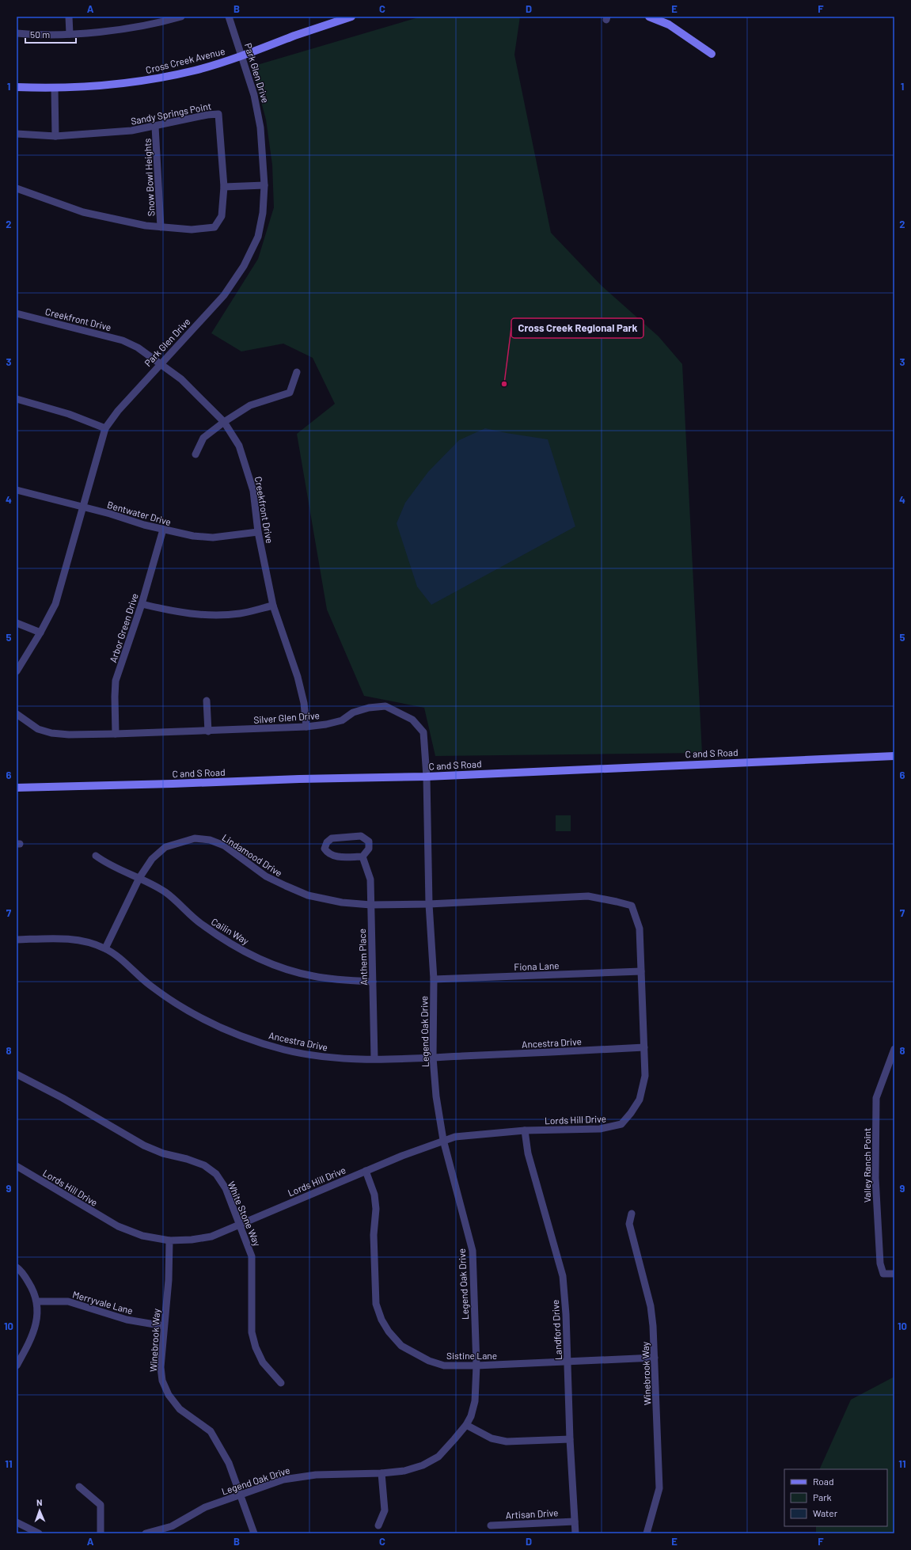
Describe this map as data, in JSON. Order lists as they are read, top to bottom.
{
  "streets": {
    "main road": ["Cross Creek Avenue", "C and S Road"],
    "street": [
      "Park Glen Drive",
      "Sandy Springs Point",
      "Snow Bowl Heights",
      "Creekfront Drive",
      "Bentwater Drive",
      "Arbor Green Drive",
      "Silver Glen Drive",
      "Lindamood Drive",
      "Cailin Way",
      "Anthem Place",
      "Fiona Lane",
      "Legend Oak Drive",
      "Ancestra Drive",
      "Lords Hill Drive",
      "Valley Ranch Point",
      "White Stone Way",
      "Merryvale Lane",
      "Landford Drive",
      "Winebrook Way",
      "Sistine Lane",
      "Artisan Drive"
    ]
  },
  "crossings": [
    ["Cross Creek Avenue", "Park Glen Drive"],
    ["Park Glen Drive", "Creekfront Drive"],
    ["Park Glen Drive", "Bentwater Drive"],
    ["Sandy Springs Point", "Snow Bowl Heights"],
    ["Creekfront Drive", "Bentwater Drive"],
    ["Creekfront Drive", "Silver Glen Drive"],
    ["Bentwater Drive", "Arbor Green Drive"],
    ["Arbor Green Drive", "Silver Glen Drive"],
    ["Silver Glen Drive", "C and S Road"],
    ["Silver Glen Drive", "Legend Oak Drive"],
    ["C and S Road", "Legend Oak Drive"],
    ["Lindamood Drive", "Cailin Way"],
    ["Lindamood Drive", "Anthem Place"],
    ["Lindamood Drive", "Legend Oak Drive"],
    ["Lindamood Drive", "Ancestra Drive"],
    ["Lindamood Drive", "Lords Hill Drive"],
    ["Cailin Way", "Anthem Place"],
    ["Anthem Place", "Ancestra Drive"],
    ["Fiona Lane", "Legend Oak Drive"],
    ["Fiona Lane", "Lords Hill Drive"],
    ["Legend Oak Drive", "Ancestra Drive"],
    ["Legend Oak Drive", "Lords Hill Drive"],
    ["Legend Oak Drive", "Winebrook Way"],
    ["Legend Oak Drive", "Sistine Lane"],
    ["Ancestra Drive", "Lords Hill Drive"],
    ["Lords Hill Drive", "White Stone Way"],
    ["Lords Hill Drive", "Landford Drive"],
    ["Lords Hill Drive", "Winebrook Way"],
    ["Lords Hill Drive", "Sistine Lane"],
    ["Merryvale Lane", "Winebrook Way"],
    ["Landford Drive", "Sistine Lane"],
    ["Landford Drive", "Artisan Drive"],
    ["Winebrook Way", "Sistine Lane"]
  ],
  "places": ["Cross Creek Regional Park"],
  "legend": ["Road", "Park", "Water"],
  "scale_bar": "50 m",
  "north": "top",
  "grid": {
    "columns": [
      "A",
      "B",
      "C",
      "D",
      "E",
      "F"
    ],
    "rows": [
      "1",
      "2",
      "3",
      "4",
      "5",
      "6",
      "7",
      "8",
      "9",
      "10",
      "11"
    ]
  }
}
